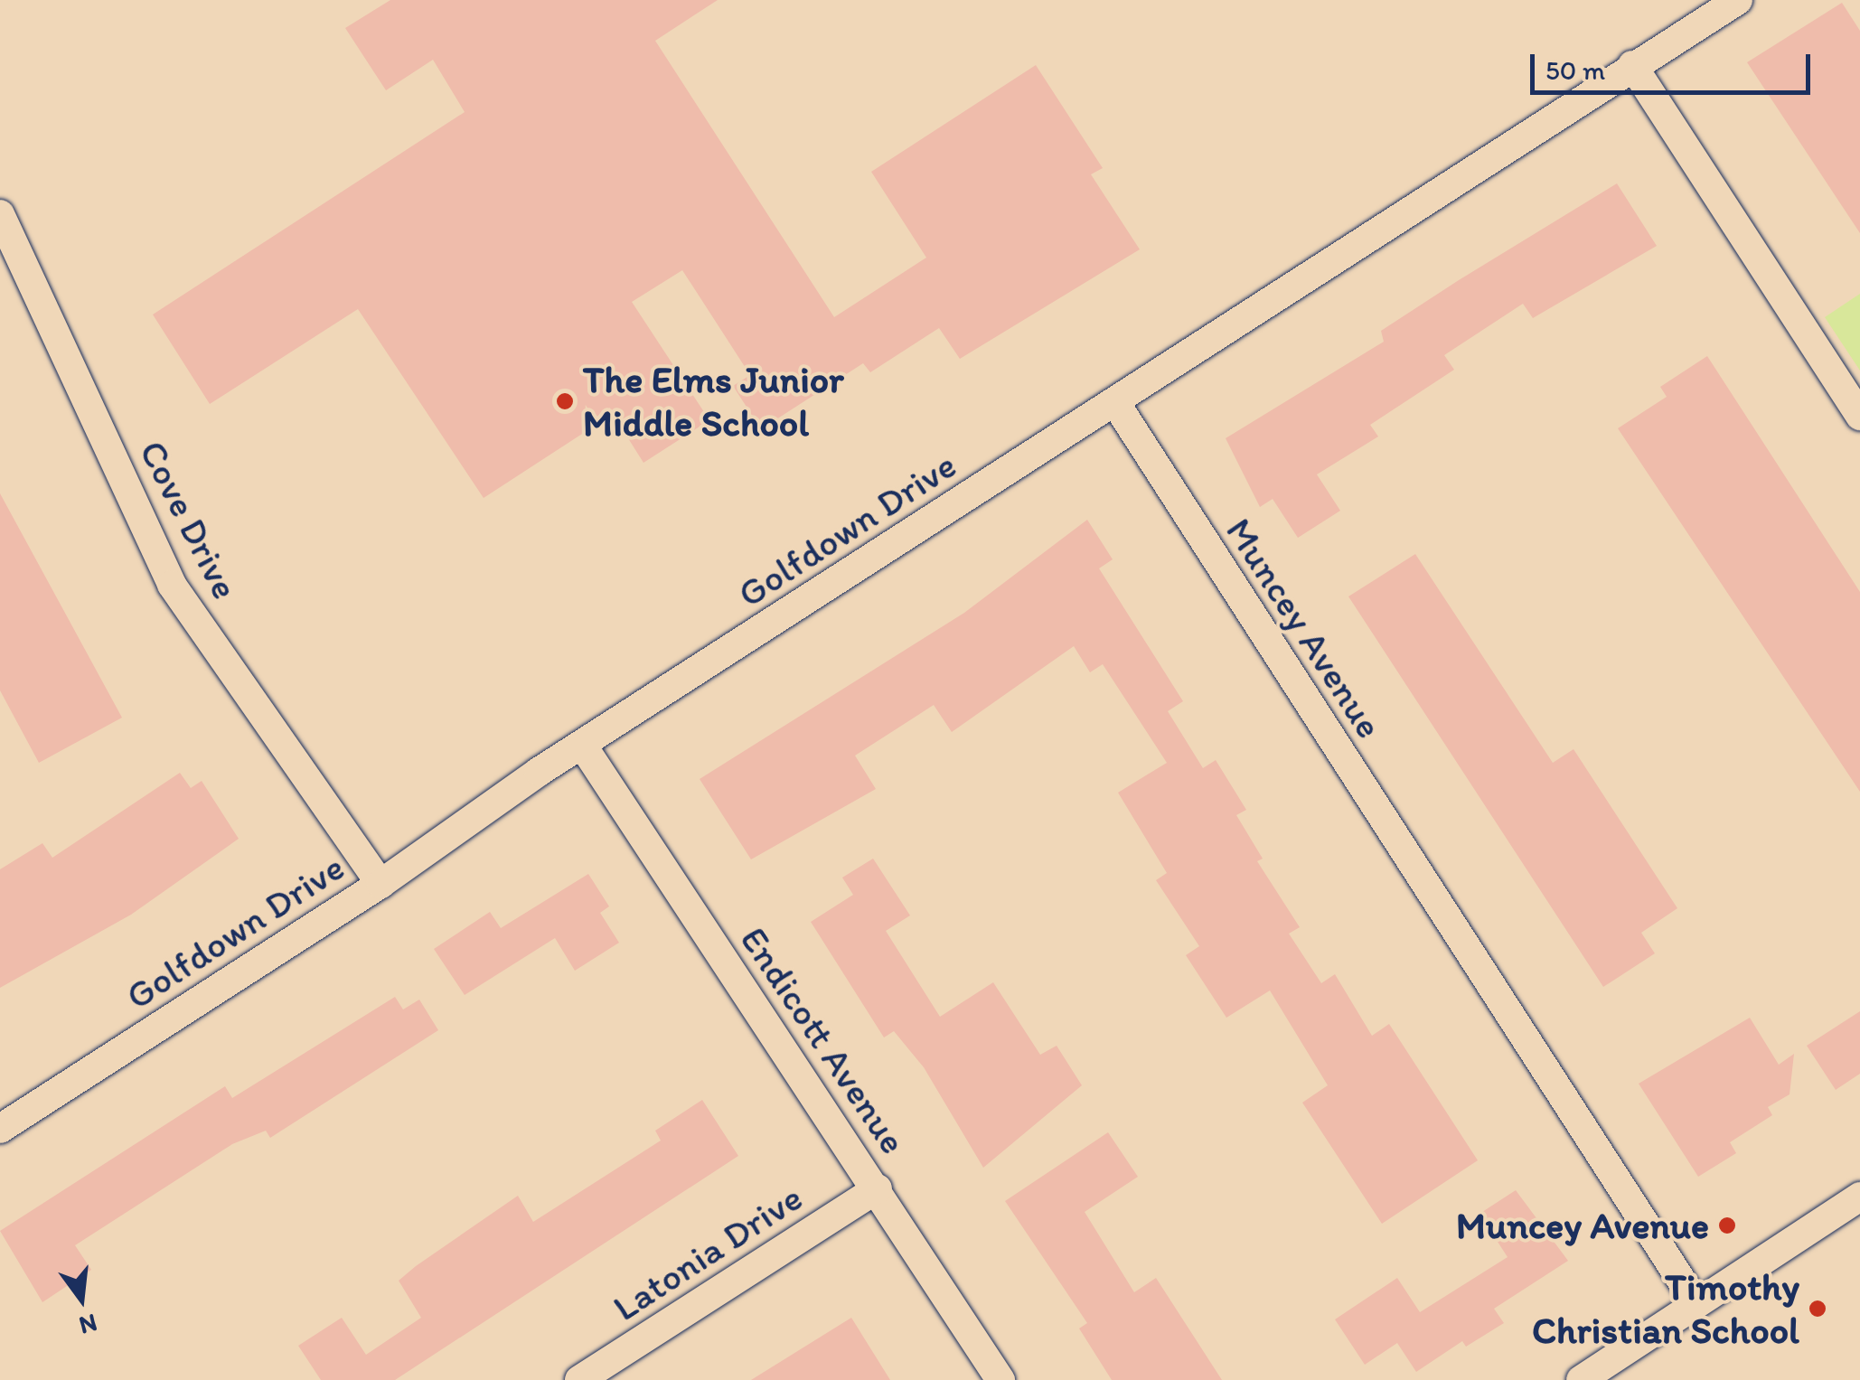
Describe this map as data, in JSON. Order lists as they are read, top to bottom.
{
  "streets": {
    "street": [
      "Cove Drive",
      "Golfdown Drive",
      "Muncey Avenue",
      "Endicott Avenue",
      "Latonia Drive"
    ]
  },
  "crossings": [
    ["Cove Drive", "Golfdown Drive"],
    ["Golfdown Drive", "Muncey Avenue"],
    ["Golfdown Drive", "Endicott Avenue"],
    ["Endicott Avenue", "Latonia Drive"]
  ],
  "places": ["The Elms Junior Middle School", "Muncey Avenue", "Timothy Christian School"],
  "scale_bar": "50 m",
  "north": "bottom"
}
